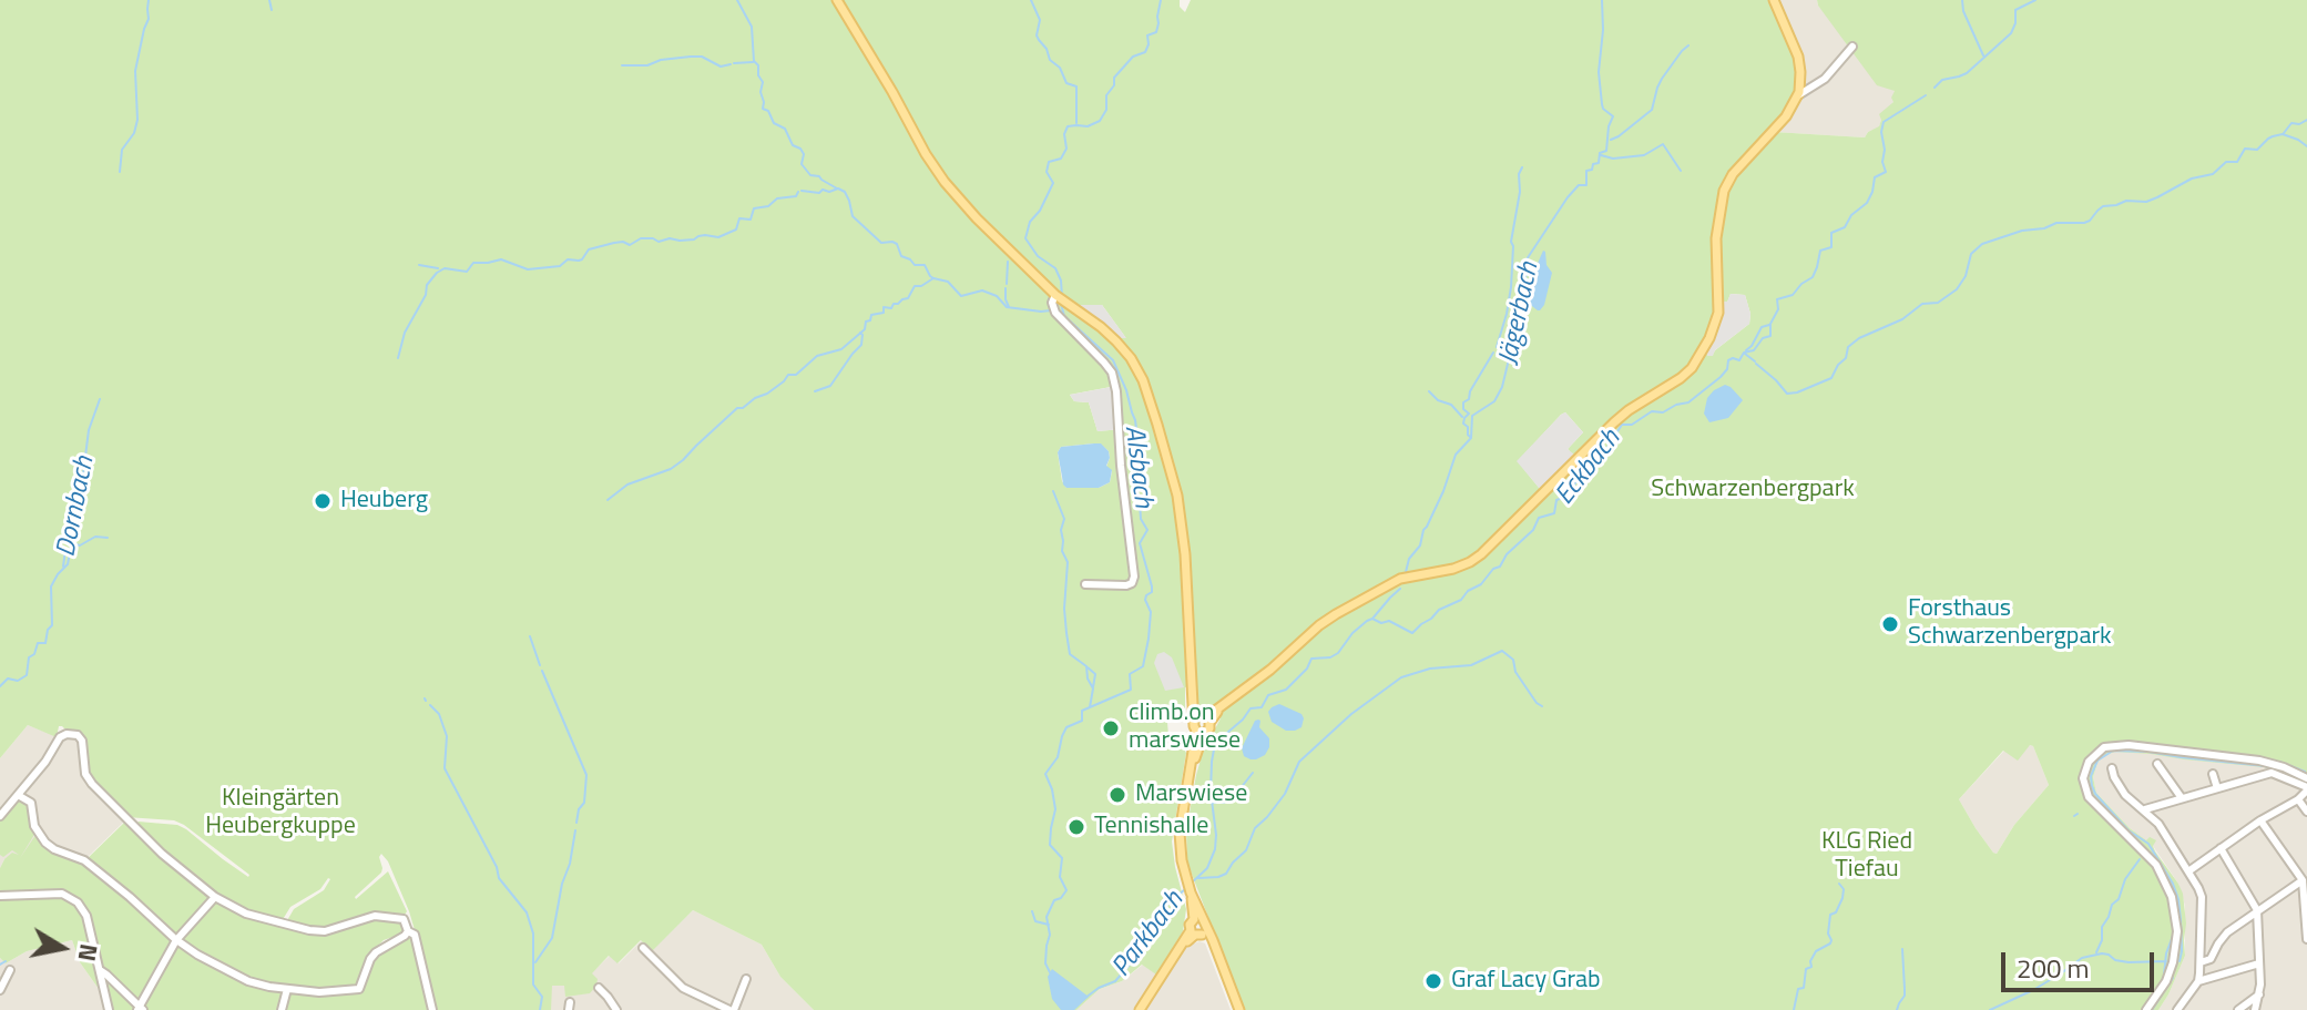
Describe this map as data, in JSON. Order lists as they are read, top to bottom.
{
  "water": [
    "Jägerbach",
    "Alsbach",
    "Eckbach",
    "Dornbach",
    "Parkbach"
  ],
  "parks": ["Schwarzenbergpark", "Kleingärten Heubergkuppe", "KLG Ried Tiefau"],
  "places": [
    "Heuberg",
    "Forsthaus Schwarzenbergpark",
    "climb.on marswiese",
    "Marswiese",
    "Tennishalle",
    "Graf Lacy Grab"
  ],
  "scale_bar": "200 m",
  "north": "right"
}
